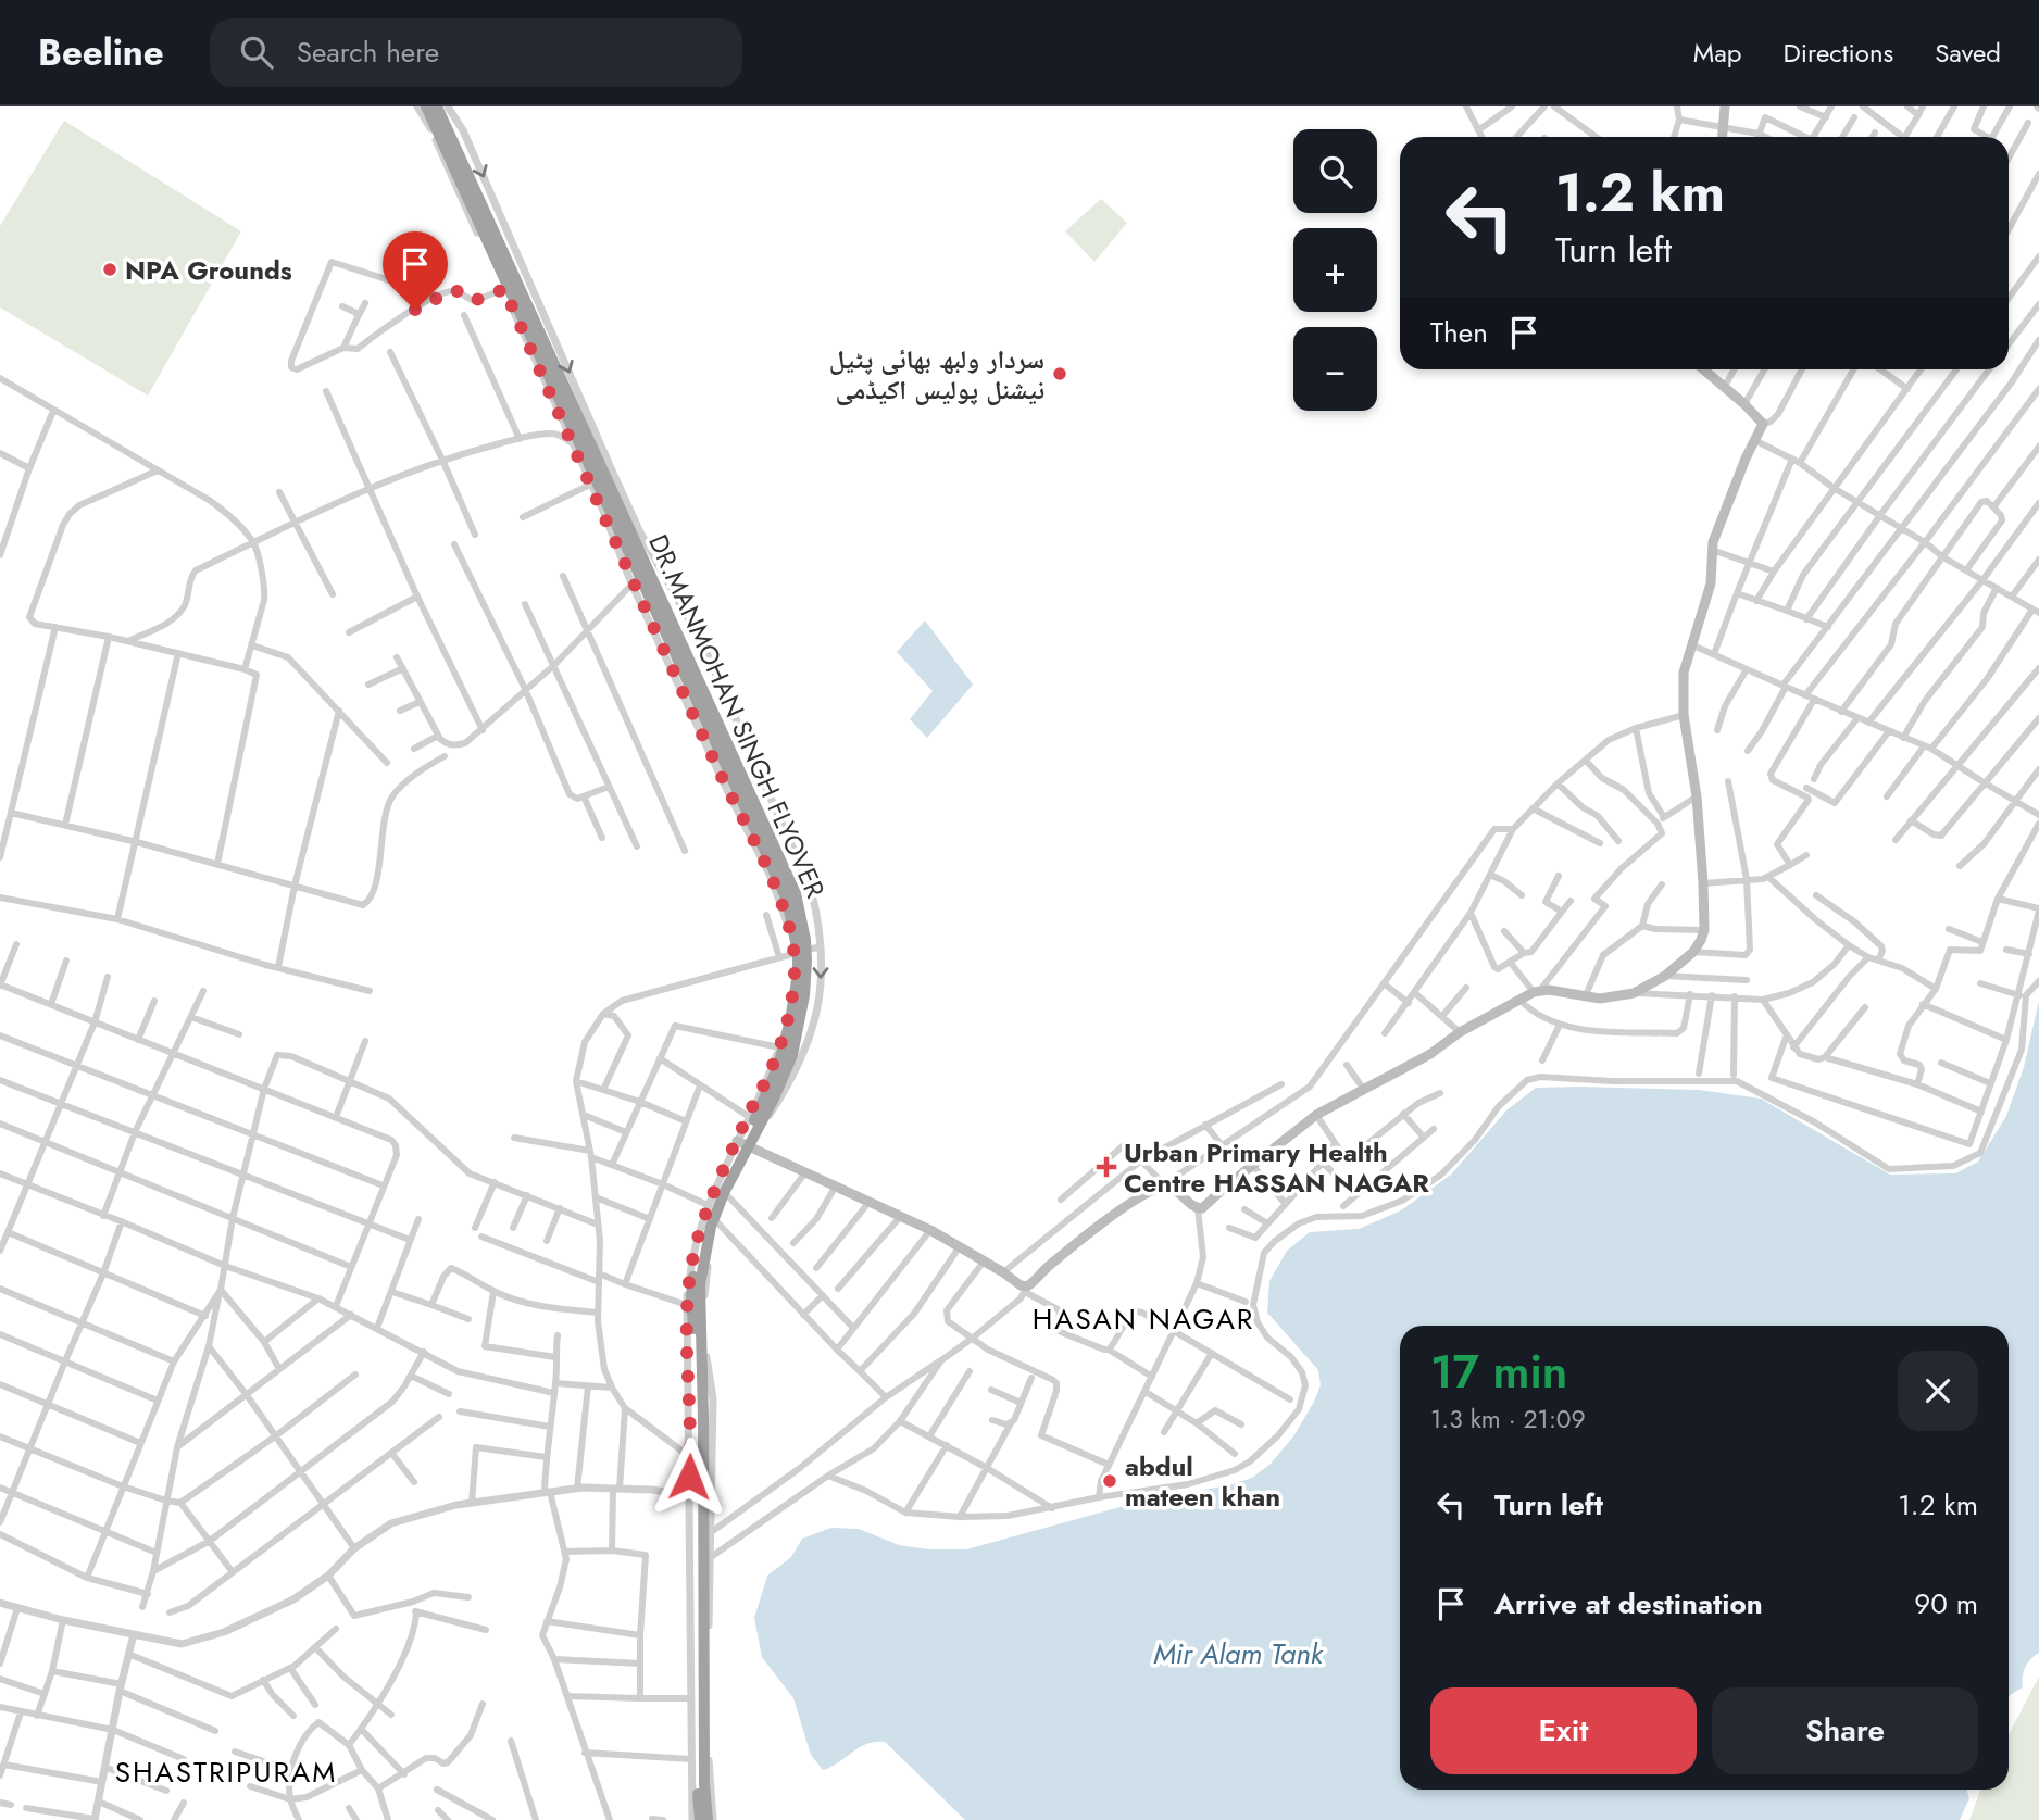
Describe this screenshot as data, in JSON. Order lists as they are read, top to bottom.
{
  "streets": {
    "highway": ["DR.MANMOHAN SINGH FLYOVER"]
  },
  "districts": ["HASAN NAGAR", "SHASTRIPURAM"],
  "water": ["Mir Alam Tank"],
  "places": {
    "other": ["NPA Grounds", "سردار ولبھ بھائی پٹیل نیشنل پولیس اکیڈمی", "abdul mateen khan"],
    "health": ["Urban Primary Health Centre HASSAN NAGAR"]
  },
  "page": {
    "header": "Beeline",
    "search": "Search here",
    "nav": ["Map", "Directions", "Saved"],
    "map_buttons": ["+", "−"],
    "turn": ["1.2 km", "Turn left"],
    "then": "Then",
    "heading": ["17 min", "1.3 km · 21:09"],
    "list": [
      {
        "name": "Turn left",
        "value": "1.2 km"
      },
      {
        "name": "Arrive at destination",
        "value": "90 m"
      }
    ],
    "buttons": ["Exit", "Share"]
  }
}
